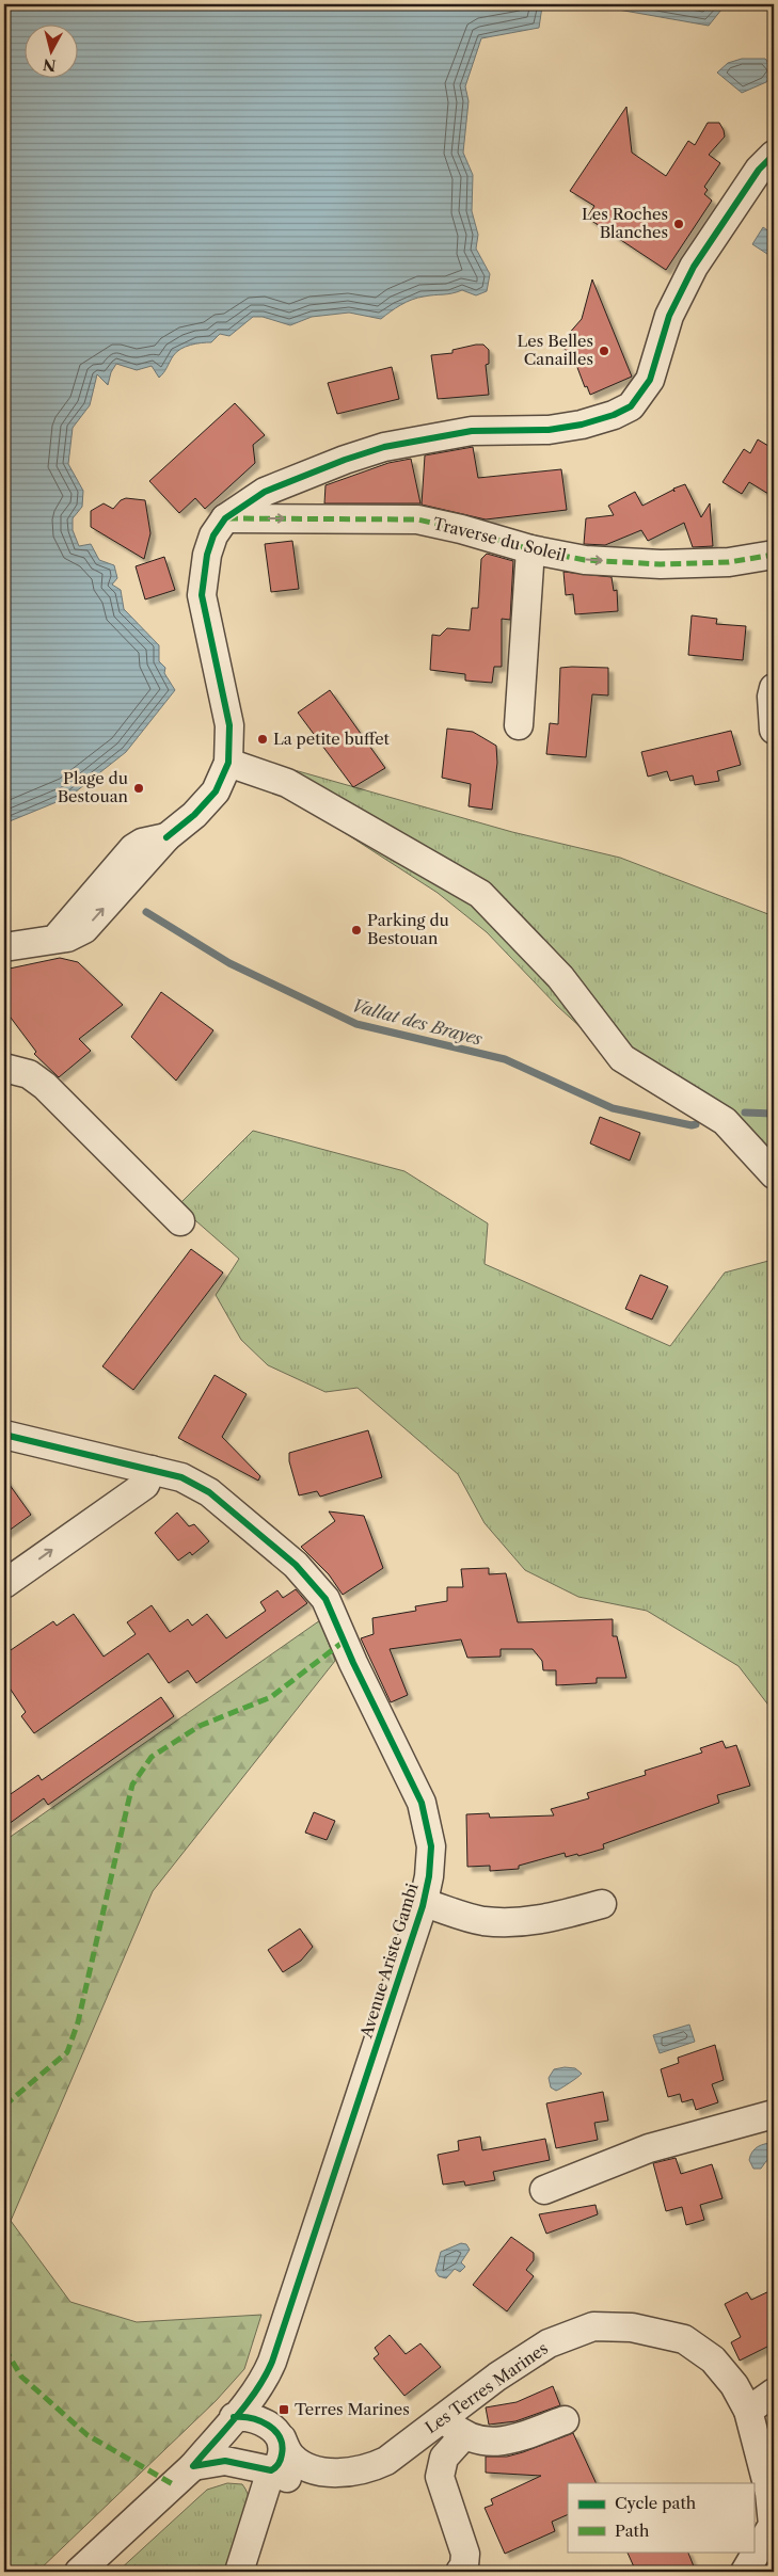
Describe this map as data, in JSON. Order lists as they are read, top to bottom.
{
  "streets": {
    "street": ["Traverse du Soleil", "Avenue Ariste Gambi", "Les Terres Marines"]
  },
  "crossings": [
    ["Avenue Ariste Gambi", "Les Terres Marines"]
  ],
  "one_way": ["Traverse du Soleil"],
  "water": ["Vallat des Brayes"],
  "places": {
    "other": [
      "Les Roches Blanches",
      "Les Belles Canailles",
      "La petite buffet",
      "Plage du Bestouan",
      "Parking du Bestouan"
    ],
    "transit": ["Terres Marines"]
  },
  "legend": ["Cycle path", "Path"],
  "north": "bottom"
}
